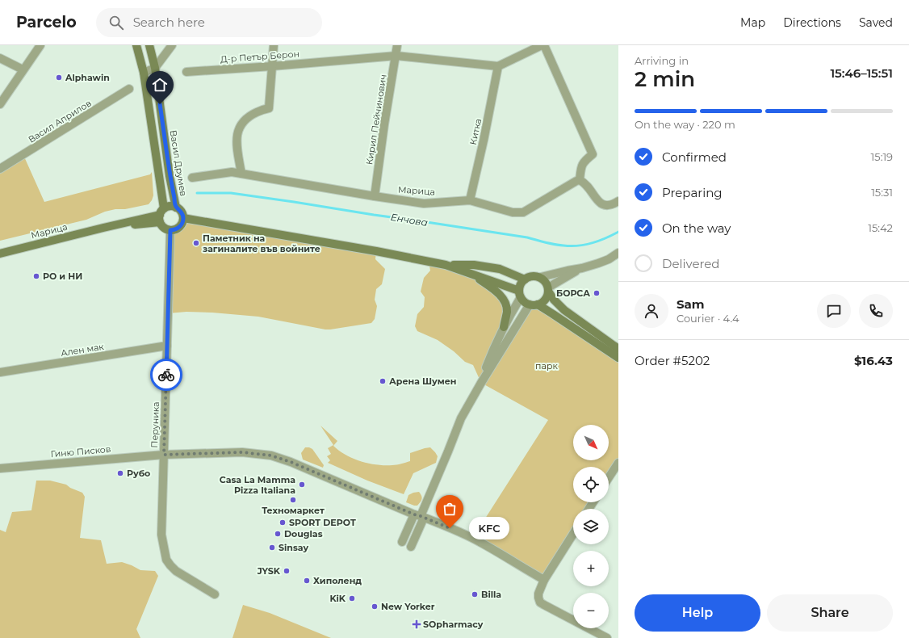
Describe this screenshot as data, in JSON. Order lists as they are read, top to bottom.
{
  "streets": {
    "main road": ["Васил Друмев", "Марица"],
    "street": [
      "Д-р Петър Берон",
      "Кирил Пейчинович",
      "Васил Априлов",
      "Китка",
      "Ален мак",
      "Перуника",
      "Гиню Писков"
    ]
  },
  "crossings": [
    ["Д-р Петър Берон", "Кирил Пейчинович"],
    ["Д-р Петър Берон", "Китка"],
    ["Кирил Пейчинович", "Марица"],
    ["Китка", "Марица"],
    ["Васил Друмев", "Марица"],
    ["Васил Друмев", "Перуника"],
    ["Марица", "Перуника"],
    ["Ален мак", "Перуника"],
    ["Перуника", "Гиню Писков"]
  ],
  "water": ["Енчова"],
  "parks": ["парк"],
  "places": {
    "other": [
      "Alphawin",
      "Паметник на загиналите във войните",
      "РО и НИ",
      "БОРСА",
      "Арена Шумен",
      "Рубо",
      "Casa La Mamma Pizza Italiana",
      "Техномаркет",
      "SPORT DEPOT",
      "KFC",
      "Douglas",
      "Sinsay",
      "JYSK",
      "Хиполенд",
      "Billa",
      "KiK",
      "New Yorker"
    ],
    "health": ["SOpharmacy"]
  },
  "north": "bottom right",
  "page": {
    "header": "Parcelo",
    "search": "Search here",
    "nav": ["Map", "Directions", "Saved"],
    "heading": ["2 min", "Arriving in", "15:46–15:51"],
    "panel": [
      "Sam",
      "Courier · 4.4",
      "Order #5202",
      "$16.43"
    ],
    "bar": "On the way · 220 m",
    "list": [
      ["Confirmed", "15:19"],
      ["Preparing", "15:31"],
      ["On the way", "15:42"],
      "Delivered"
    ],
    "map_buttons": ["+", "−"],
    "bubble": "KFC",
    "buttons": ["Help", "Share"]
  }
}
